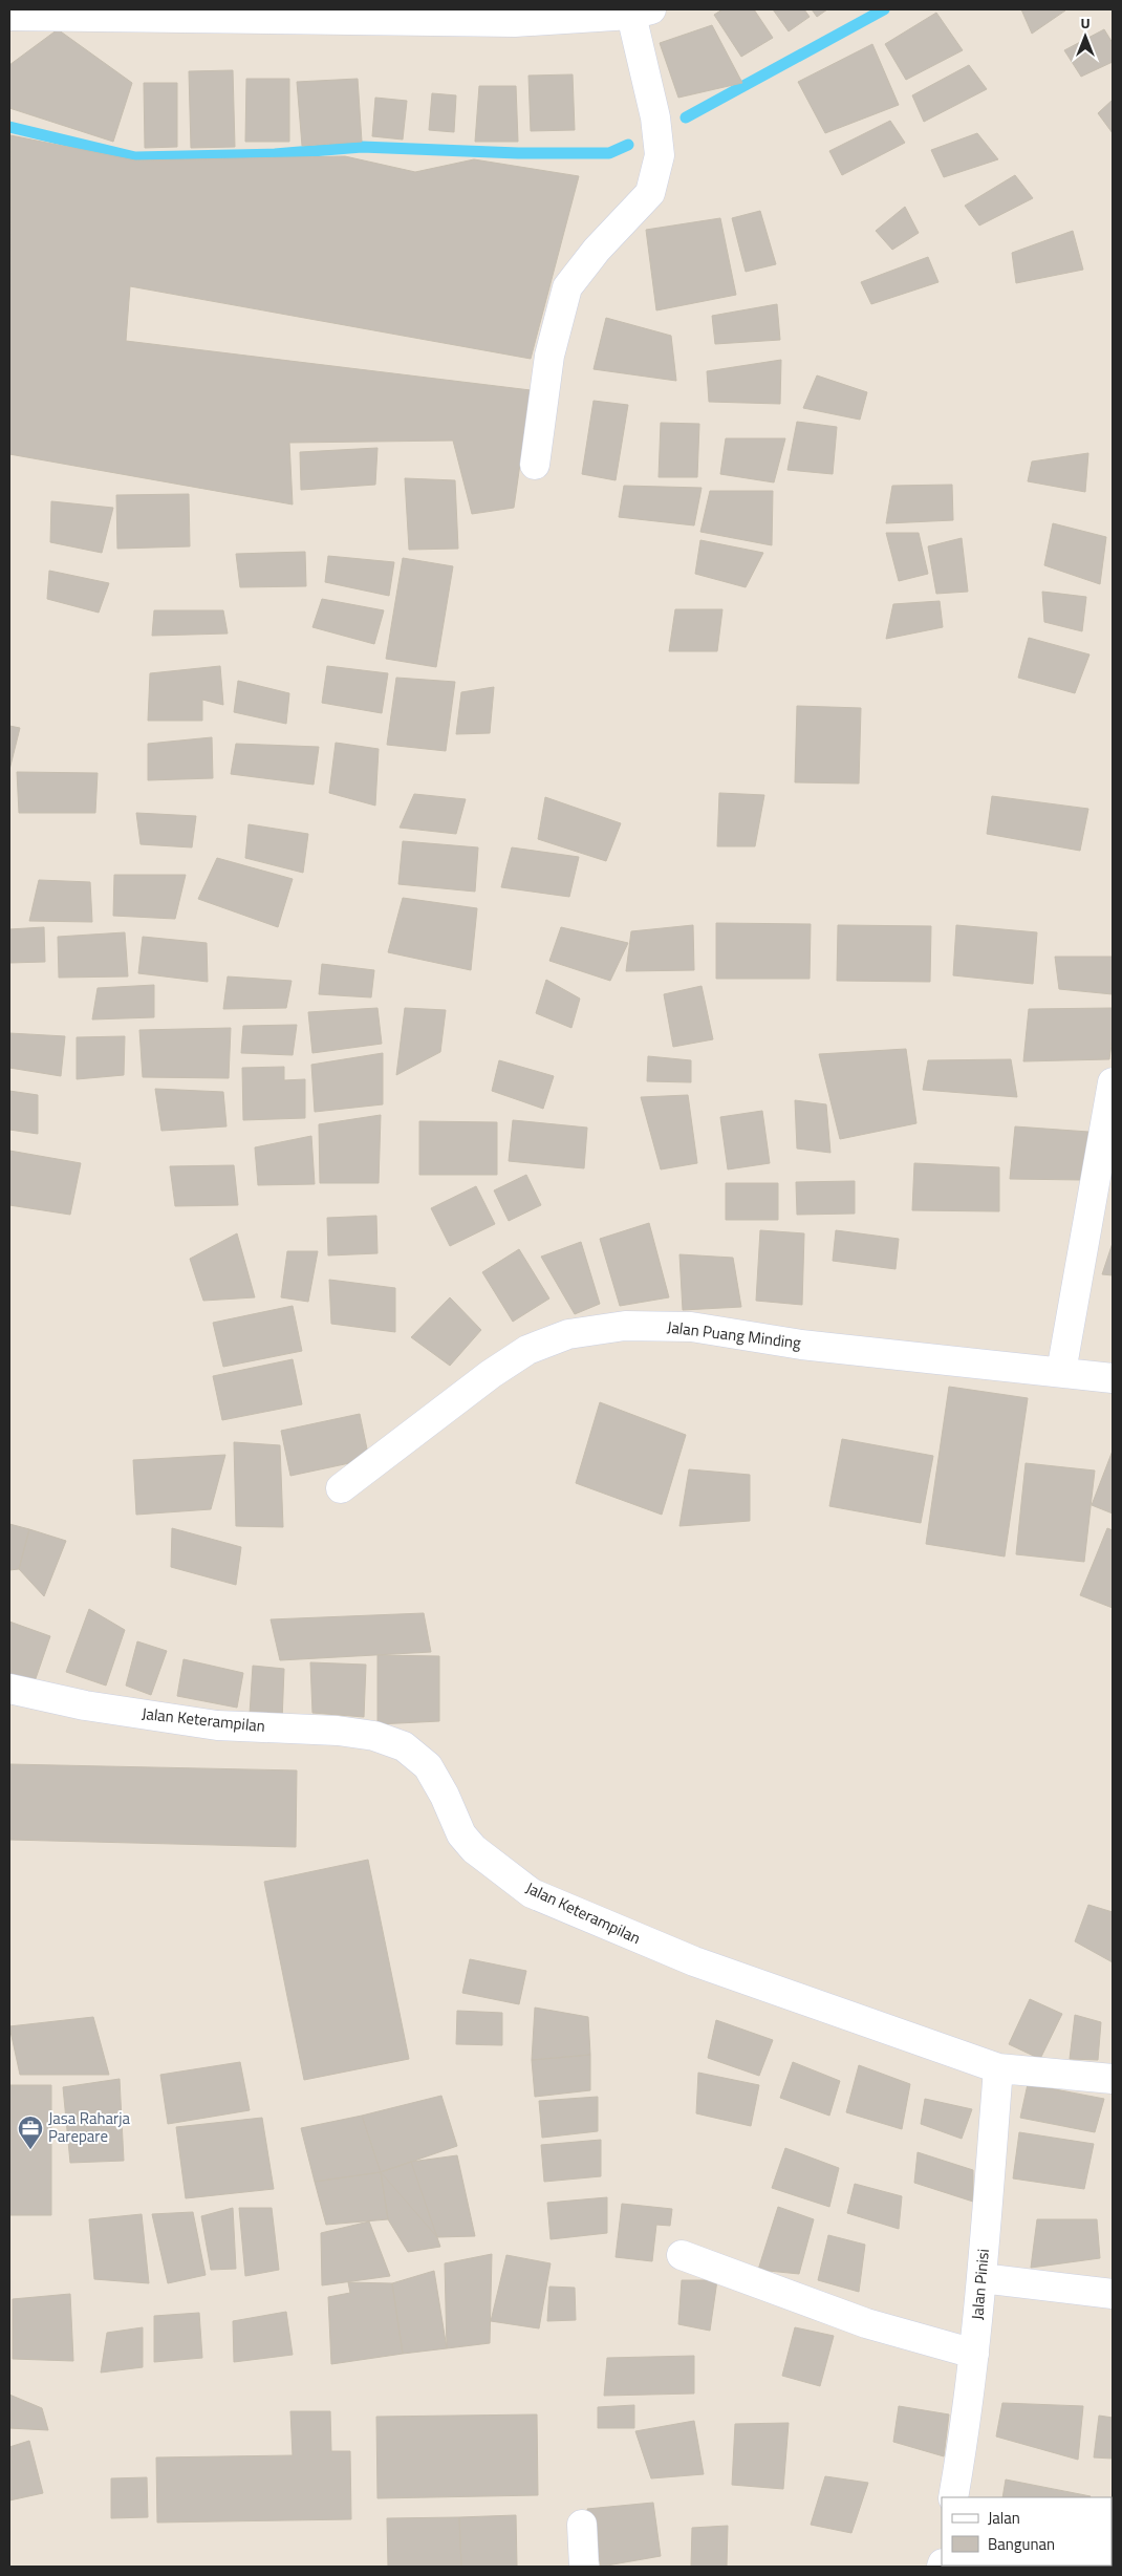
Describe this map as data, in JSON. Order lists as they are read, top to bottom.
{
  "streets": {
    "street": ["Jalan Puang Minding", "Jalan Keterampilan", "Jalan Pinisi"]
  },
  "crossings": [
    ["Jalan Keterampilan", "Jalan Pinisi"]
  ],
  "places": {
    "office": ["Jasa Raharja Parepare"]
  },
  "legend": ["Jalan", "Bangunan"],
  "north": "top"
}
